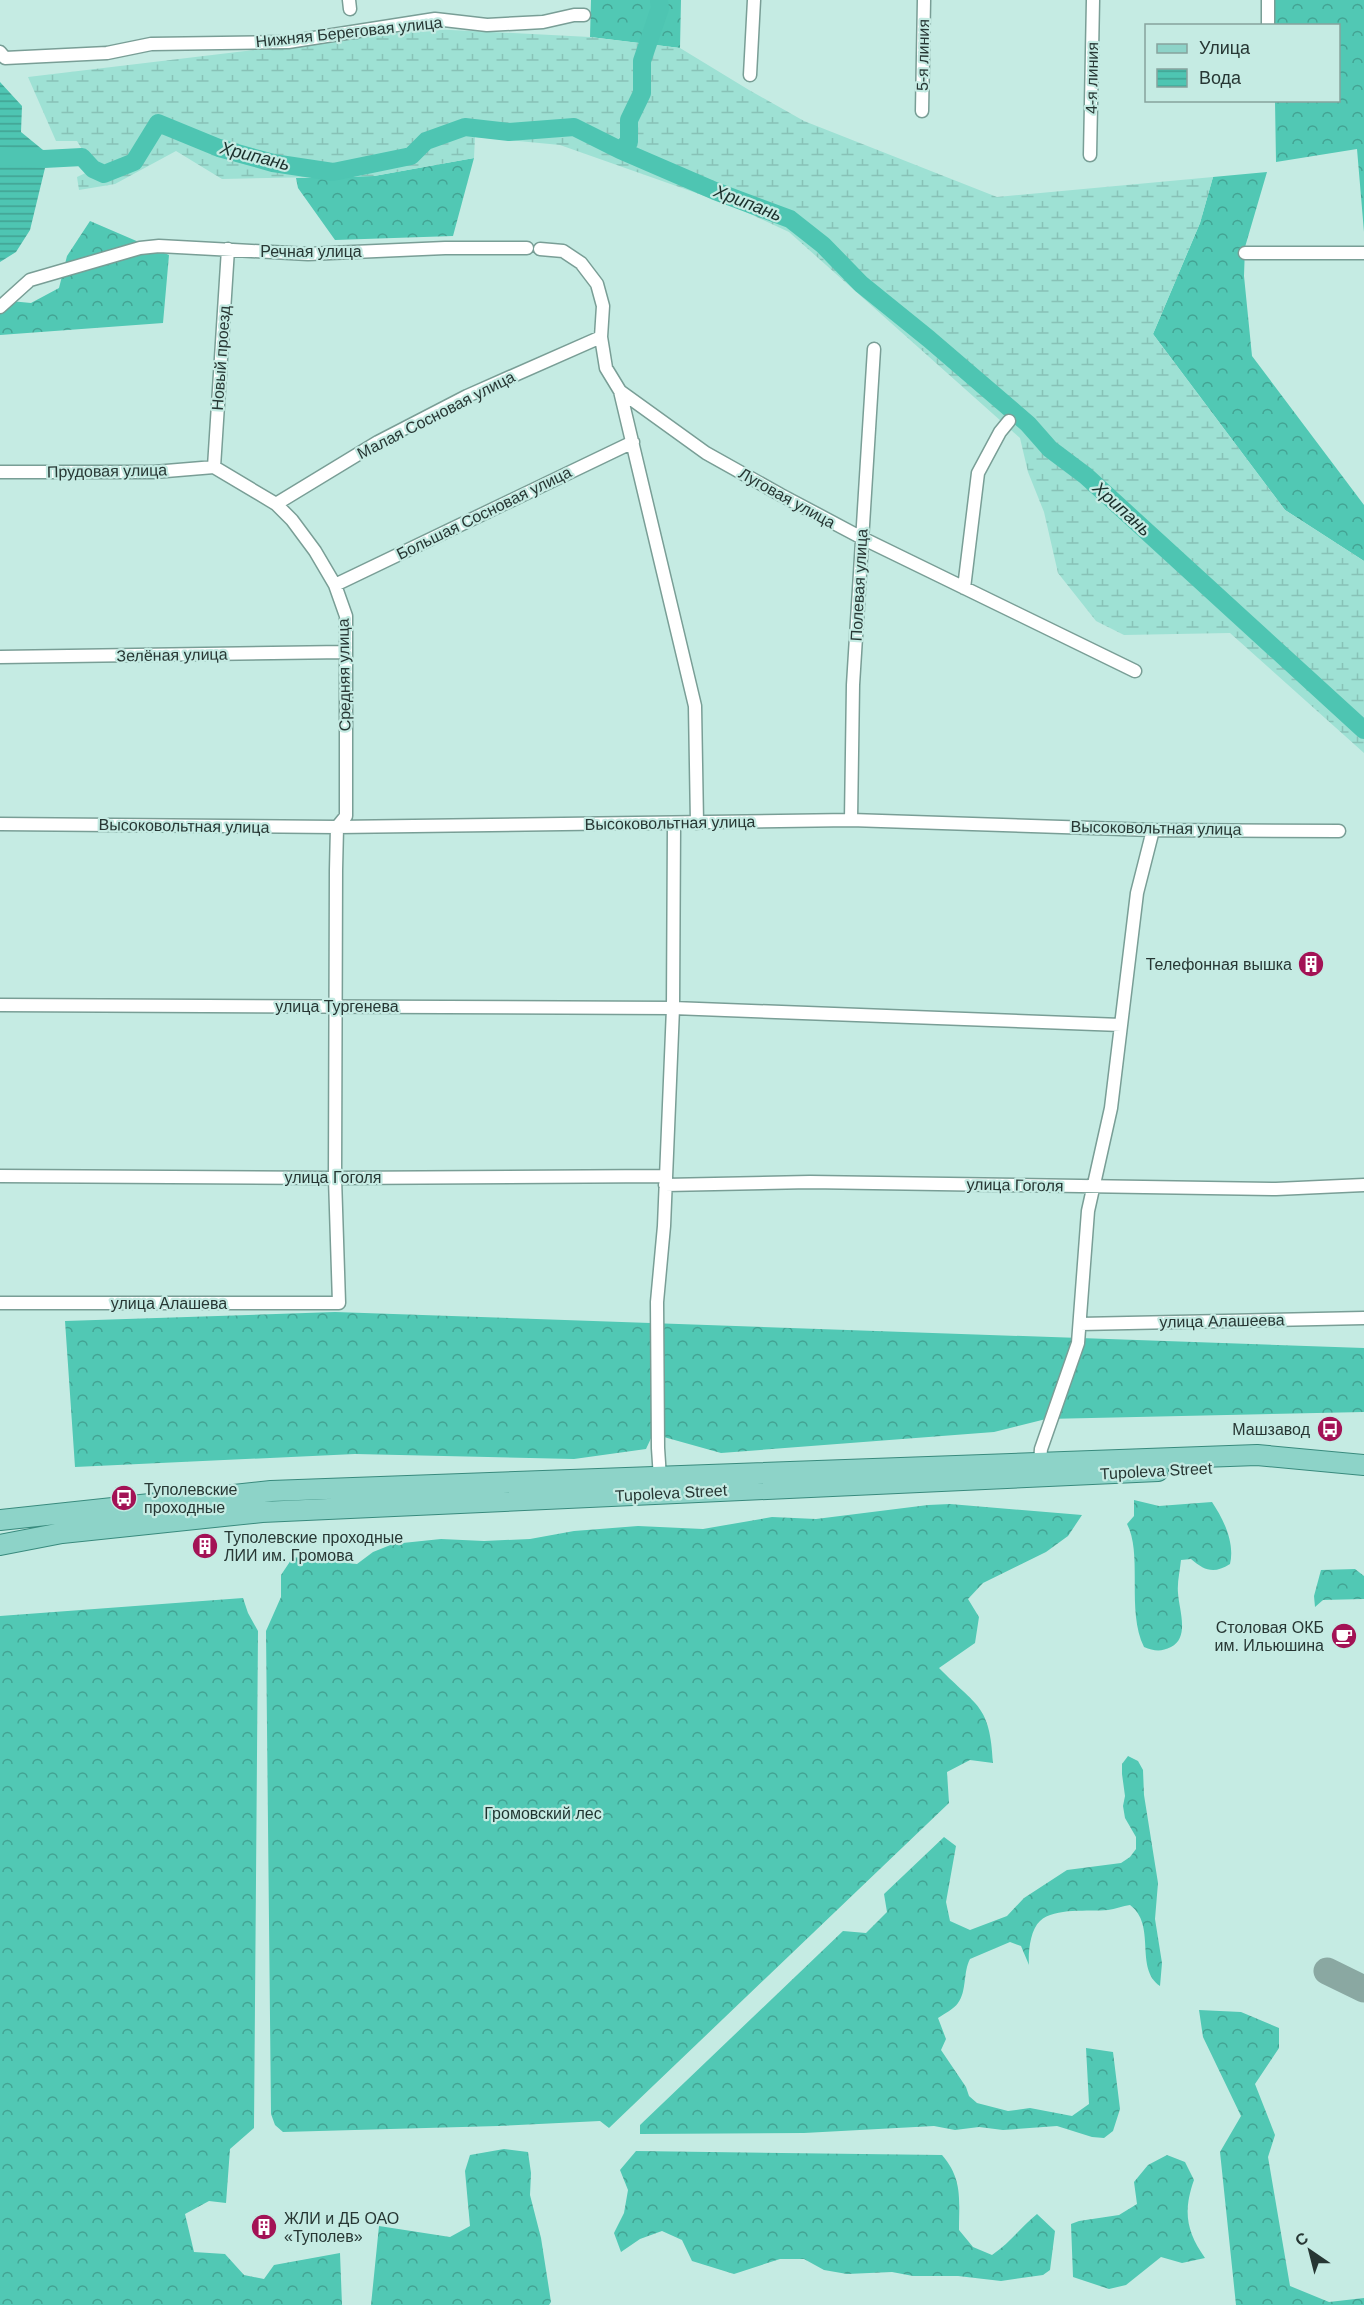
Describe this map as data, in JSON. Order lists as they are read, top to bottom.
{
  "streets": {
    "main road": ["Tupoleva Street"],
    "street": [
      "Нижняя Береговая улица",
      "5-я линия",
      "4-я линия",
      "Речная улица",
      "Новый проезд",
      "Малая Сосновая улица",
      "Прудовая улица",
      "Луговая улица",
      "Большая Сосновая улица",
      "Полевая улица",
      "Зелёная улица",
      "Средняя улица",
      "Высоковольтная улица",
      "улица Тургенева",
      "улица Гоголя",
      "улица Алашева",
      "улица Алашеева"
    ]
  },
  "crossings": [
    ["Речная улица", "Новый проезд"],
    ["Новый проезд", "Прудовая улица"],
    ["Новый проезд", "Средняя улица"],
    ["Малая Сосновая улица", "Средняя улица"],
    ["Прудовая улица", "Средняя улица"],
    ["Луговая улица", "Полевая улица"],
    ["Большая Сосновая улица", "Средняя улица"],
    ["Полевая улица", "Высоковольтная улица"],
    ["Зелёная улица", "Средняя улица"],
    ["Средняя улица", "Высоковольтная улица"],
    ["Средняя улица", "улица Тургенева"],
    ["Средняя улица", "улица Гоголя"],
    ["Средняя улица", "улица Алашева"]
  ],
  "water": ["Хрипань"],
  "parks": ["Громовский лес"],
  "places": {
    "building": ["Телефонная вышка", "Туполевские проходные ЛИИ им. Громова", "ЖЛИ и ДБ ОАО «Туполев»"],
    "bus stop": ["Машзавод", "Туполевские проходные"],
    "cafe": ["Столовая ОКБ им. Ильюшина"]
  },
  "legend": ["Улица", "Вода"],
  "north": "top left"
}
